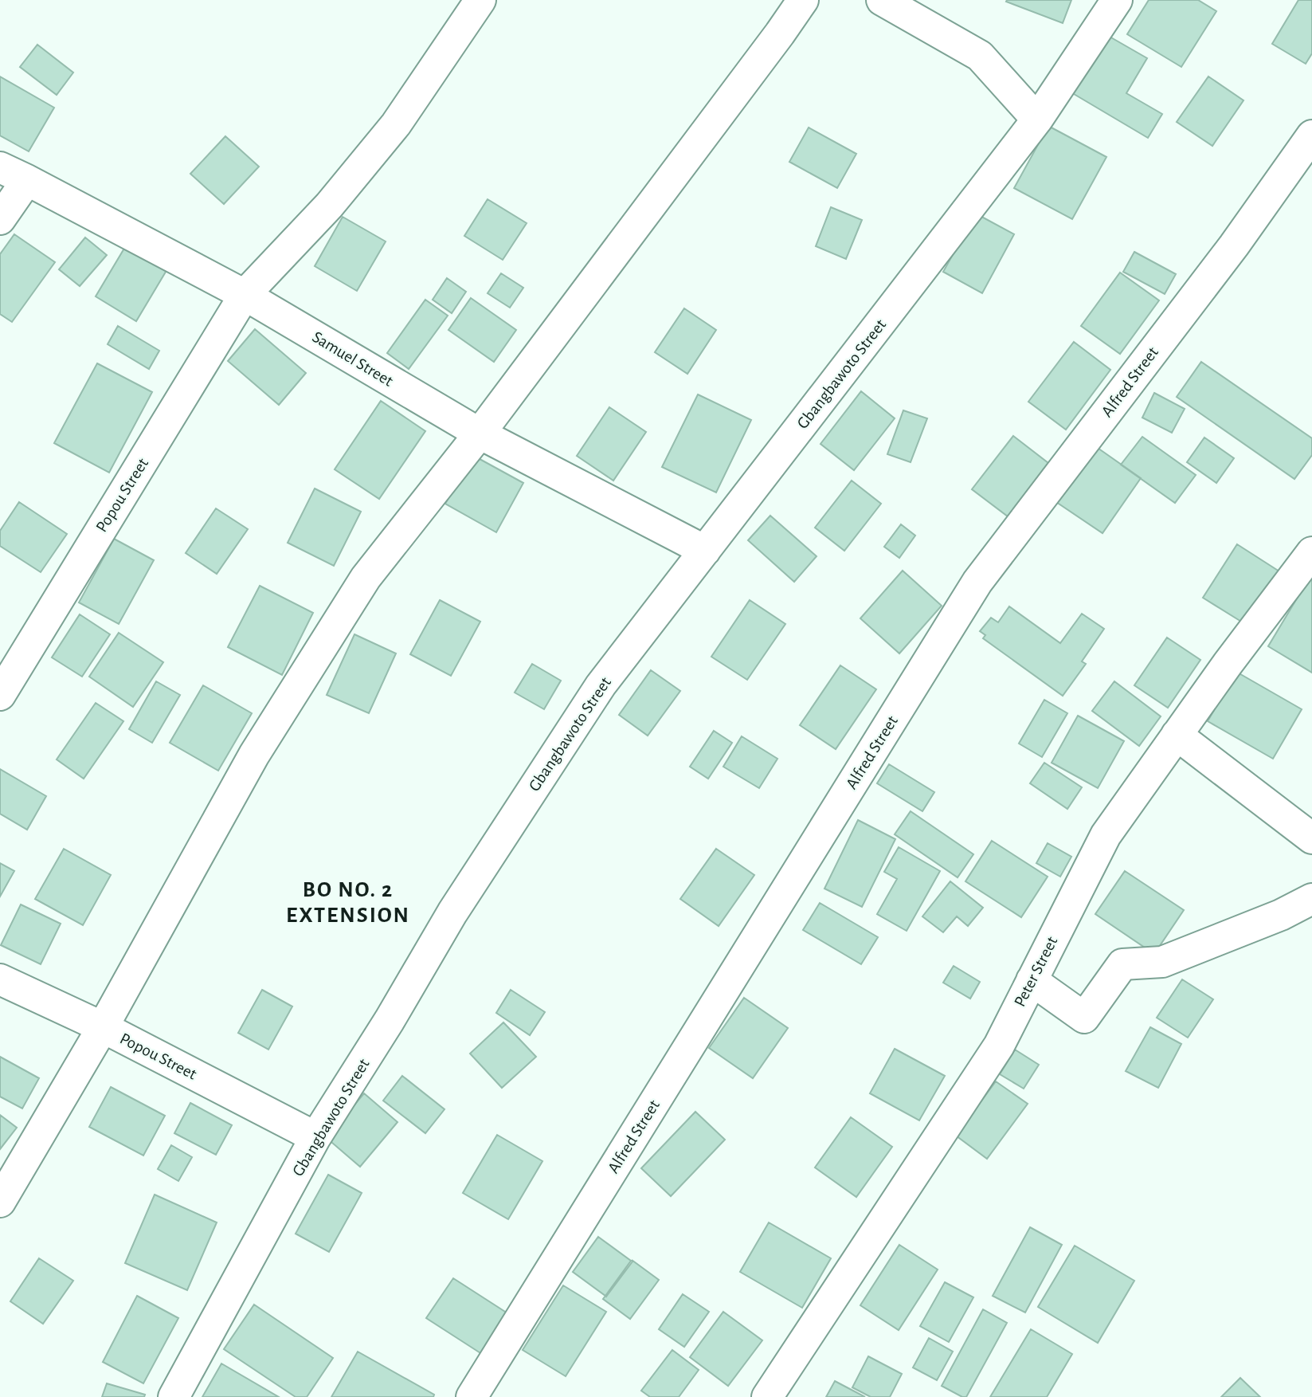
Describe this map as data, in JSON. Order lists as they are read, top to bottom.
{
  "streets": {
    "street": [
      "Samuel Street",
      "Gbangbawoto Street",
      "Alfred Street",
      "Popou Street",
      "Peter Street"
    ]
  },
  "crossings": [
    ["Samuel Street", "Gbangbawoto Street"],
    ["Samuel Street", "Popou Street"],
    ["Gbangbawoto Street", "Popou Street"]
  ],
  "districts": ["BO NO. 2 EXTENSION"]
}
